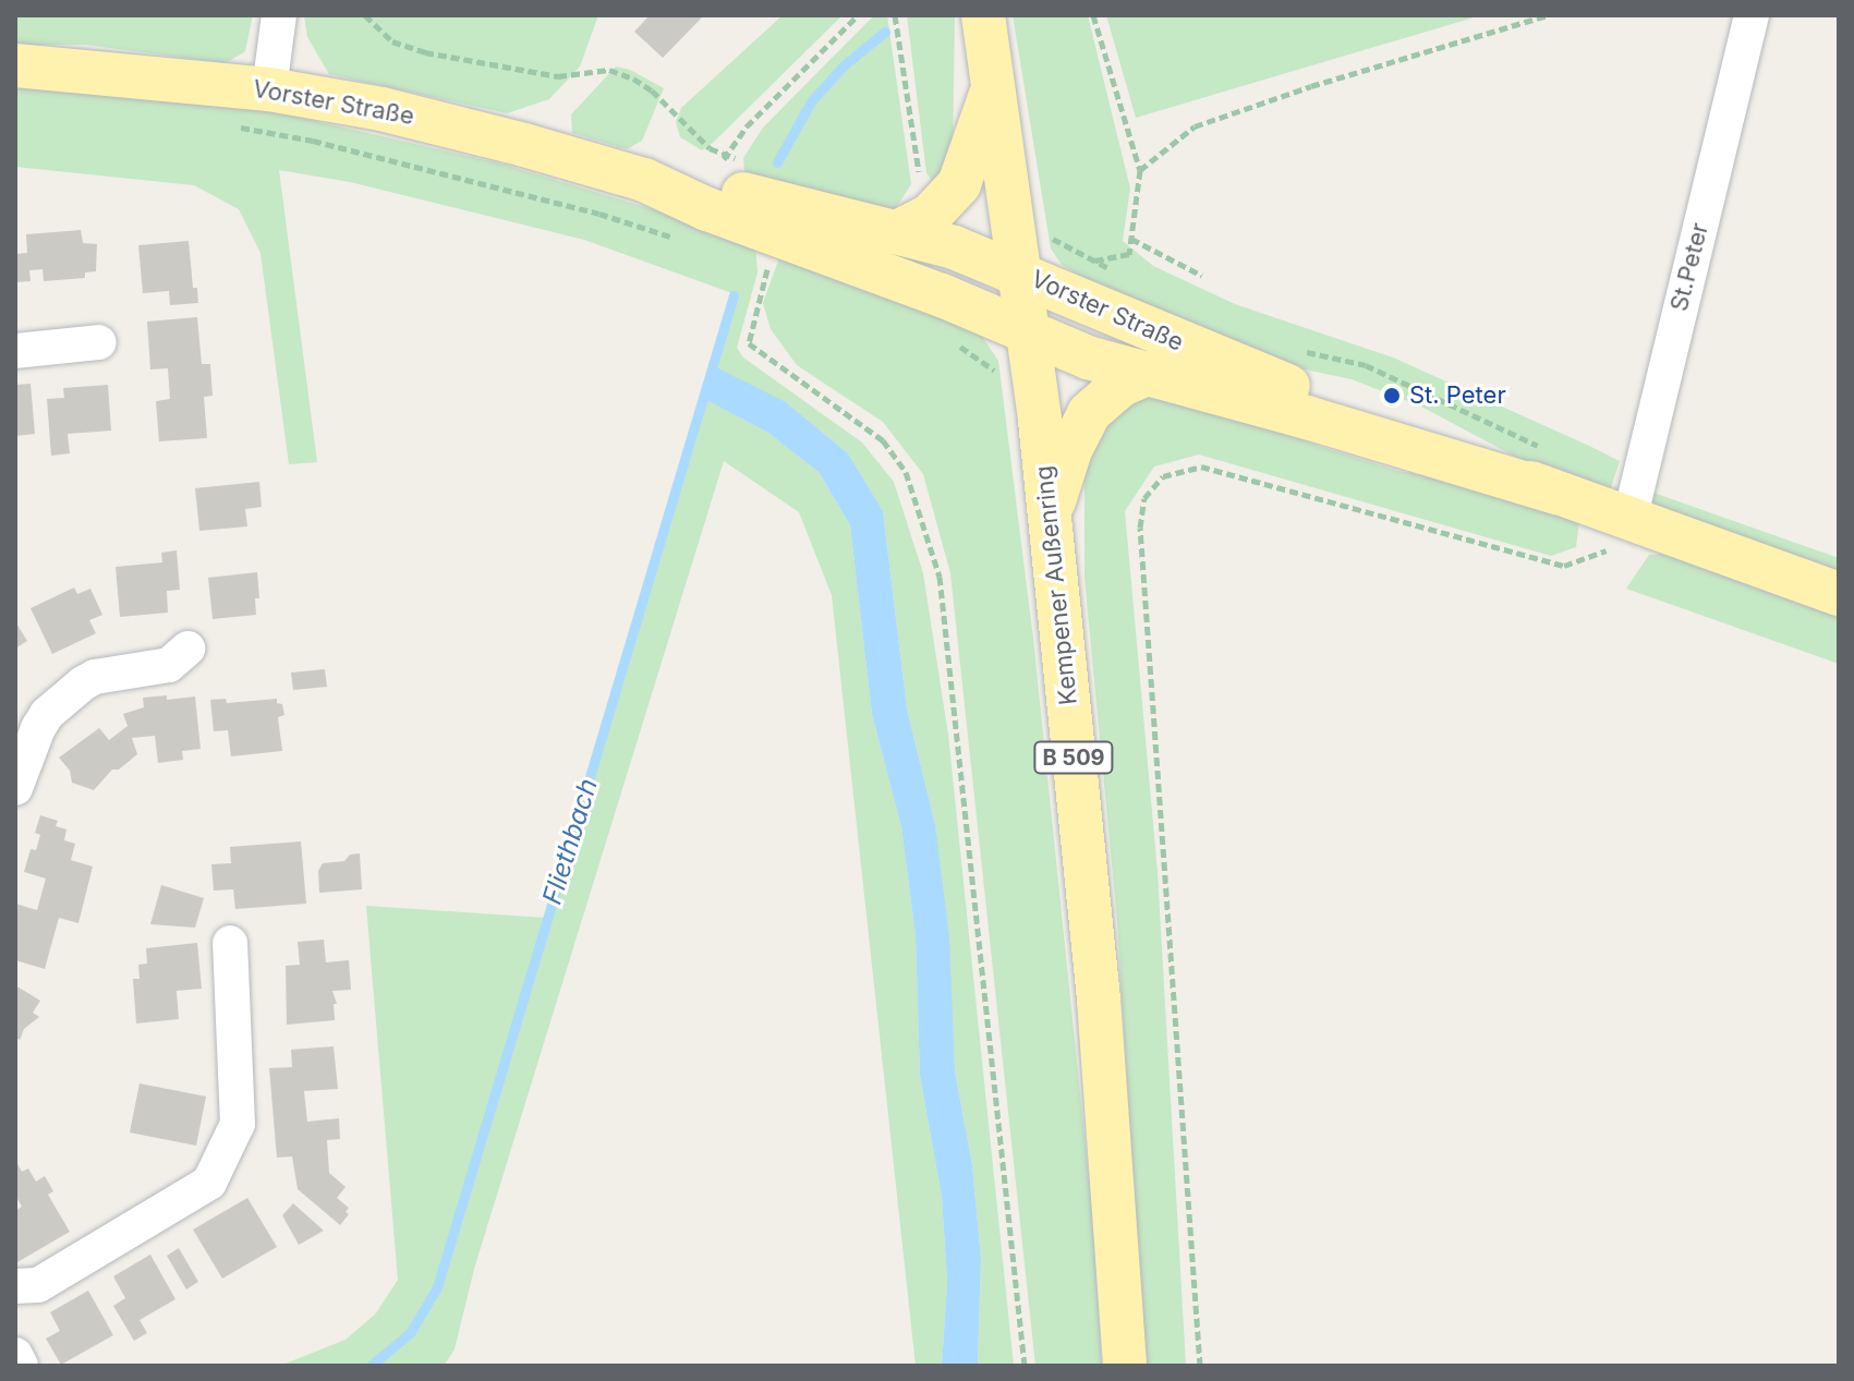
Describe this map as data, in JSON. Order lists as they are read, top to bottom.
{
  "streets": {
    "main road": ["Vorster Straße", "Kempener Außenring", "B 509"],
    "street": ["St.Peter"]
  },
  "crossings": [
    ["Vorster Straße", "St.Peter"],
    ["Vorster Straße", "Kempener Außenring"]
  ],
  "water": ["Fliethbach"],
  "places": ["St. Peter"]
}
